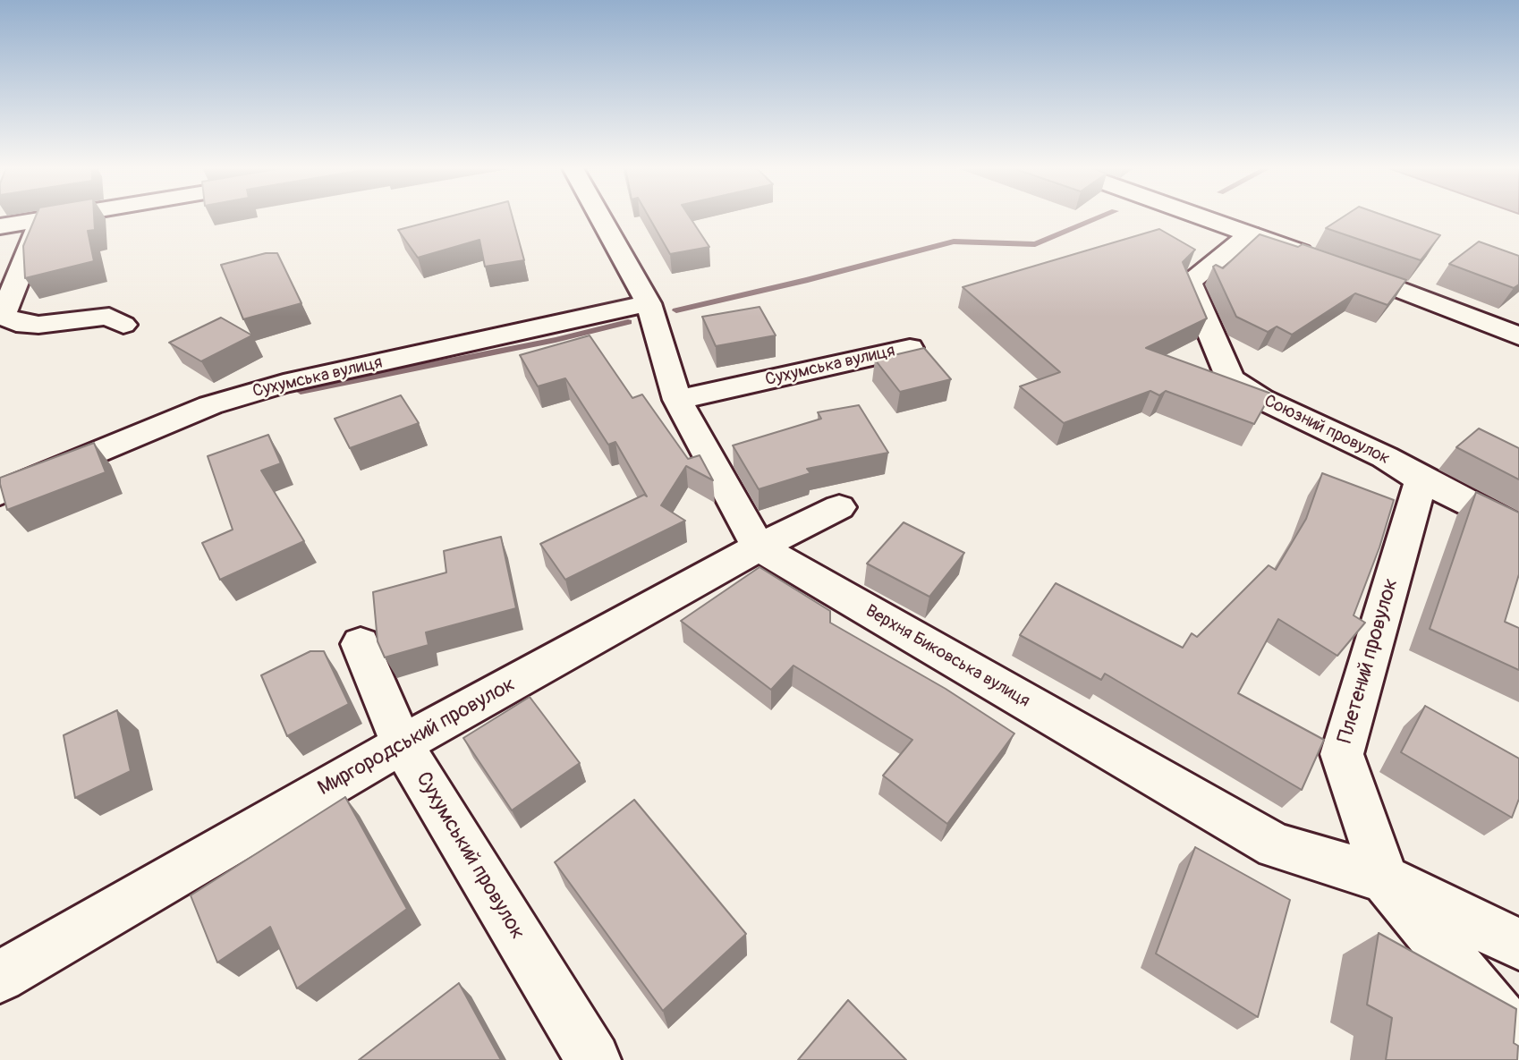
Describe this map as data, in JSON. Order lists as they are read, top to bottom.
{
  "streets": {
    "street": [
      "Сухумська вулиця",
      "Союзний провулок",
      "Верхня Биковська вулиця",
      "Плетений провулок",
      "Миргородський провулок",
      "Сухумський провулок"
    ]
  },
  "crossings": [
    ["Союзний провулок", "Плетений провулок"],
    ["Верхня Биковська вулиця", "Плетений провулок"],
    ["Верхня Биковська вулиця", "Миргородський провулок"],
    ["Миргородський провулок", "Сухумський провулок"]
  ]
}
